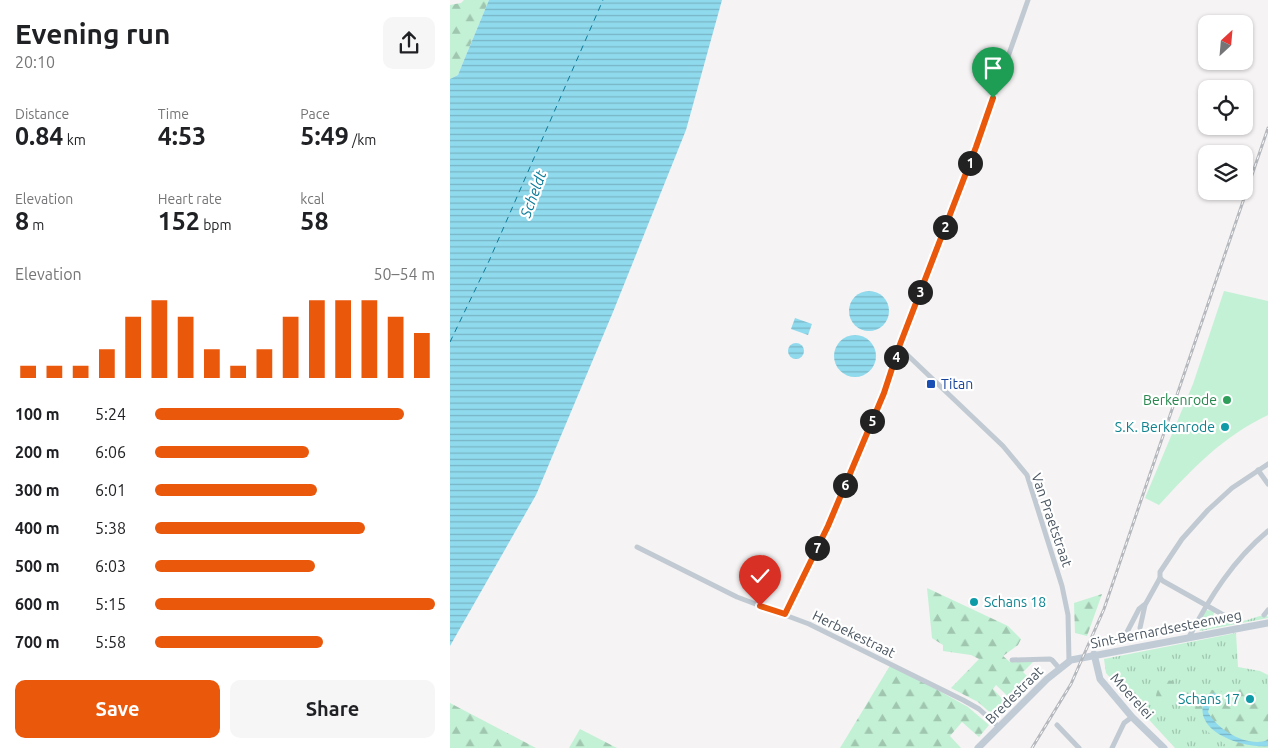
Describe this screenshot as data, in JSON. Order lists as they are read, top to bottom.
{
  "streets": {
    "main road": ["Sint-Bernardsesteenweg", "Bredestraat", "Moerelei"],
    "street": ["Van Praetstraat", "Herbekestraat"]
  },
  "crossings": [
    ["Van Praetstraat", "Sint-Bernardsesteenweg"],
    ["Van Praetstraat", "Bredestraat"],
    ["Sint-Bernardsesteenweg", "Bredestraat"],
    ["Sint-Bernardsesteenweg", "Moerelei"],
    ["Herbekestraat", "Bredestraat"]
  ],
  "water": ["Scheldt"],
  "places": {
    "transit": ["Titan"],
    "other": [
      "Berkenrode",
      "S.K. Berkenrode",
      "Schans 18",
      "Schans 17"
    ]
  },
  "north": "top right",
  "page": {
    "heading": ["Evening run", "20:10"],
    "stats": [
      ["Distance", "0.84 km"],
      ["Time", "4:53"],
      ["Pace", "5:49 /km"],
      ["Elevation", "8 m"],
      ["Heart rate", "152 bpm"],
      ["kcal", "58"]
    ],
    "pins": [
      "1",
      "2",
      "3",
      "4",
      "5",
      "6",
      "7"
    ],
    "chart": ["Elevation", "50–54 m"],
    "list": [
      {
        "name": "100 m",
        "note": "5:24"
      },
      {
        "name": "200 m",
        "note": "6:06"
      },
      {
        "name": "300 m",
        "note": "6:01"
      },
      {
        "name": "400 m",
        "note": "5:38"
      },
      {
        "name": "500 m",
        "note": "6:03"
      },
      {
        "name": "600 m",
        "note": "5:15"
      },
      {
        "name": "700 m",
        "note": "5:58"
      }
    ],
    "buttons": ["Save", "Share"]
  }
}
